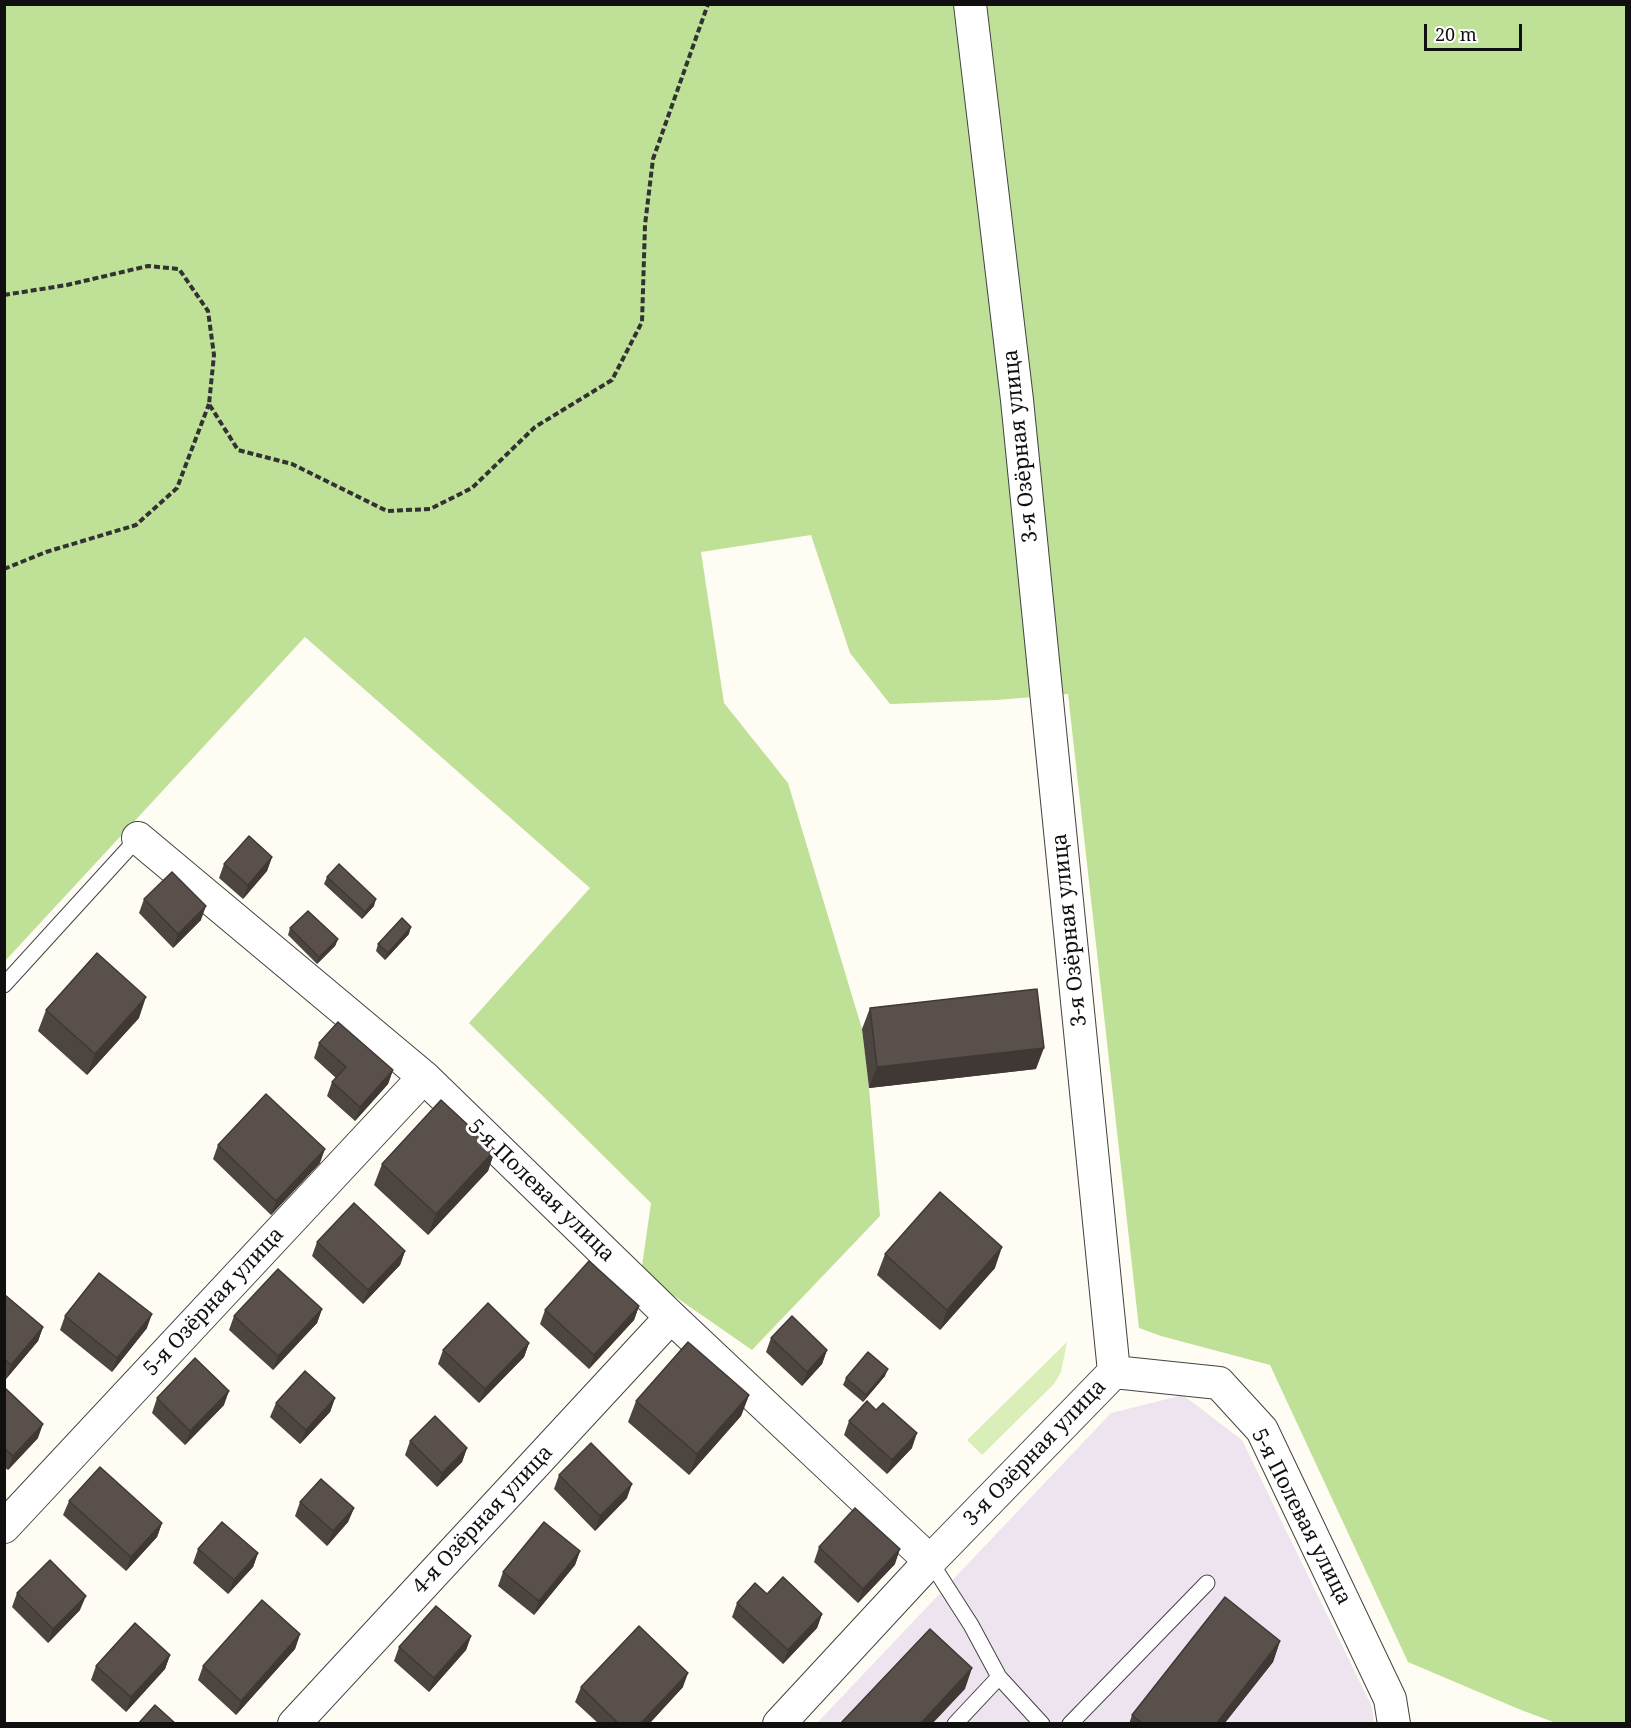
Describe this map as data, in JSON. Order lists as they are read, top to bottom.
{
  "streets": {
    "street": [
      "3-я Озёрная улица",
      "5-я Полевая улица",
      "5-я Озёрная улица",
      "4-я Озёрная улица"
    ]
  },
  "crossings": [
    ["3-я Озёрная улица", "5-я Полевая улица"],
    ["5-я Полевая улица", "5-я Озёрная улица"],
    ["5-я Полевая улица", "4-я Озёрная улица"]
  ],
  "scale_bar": "20 m"
}
